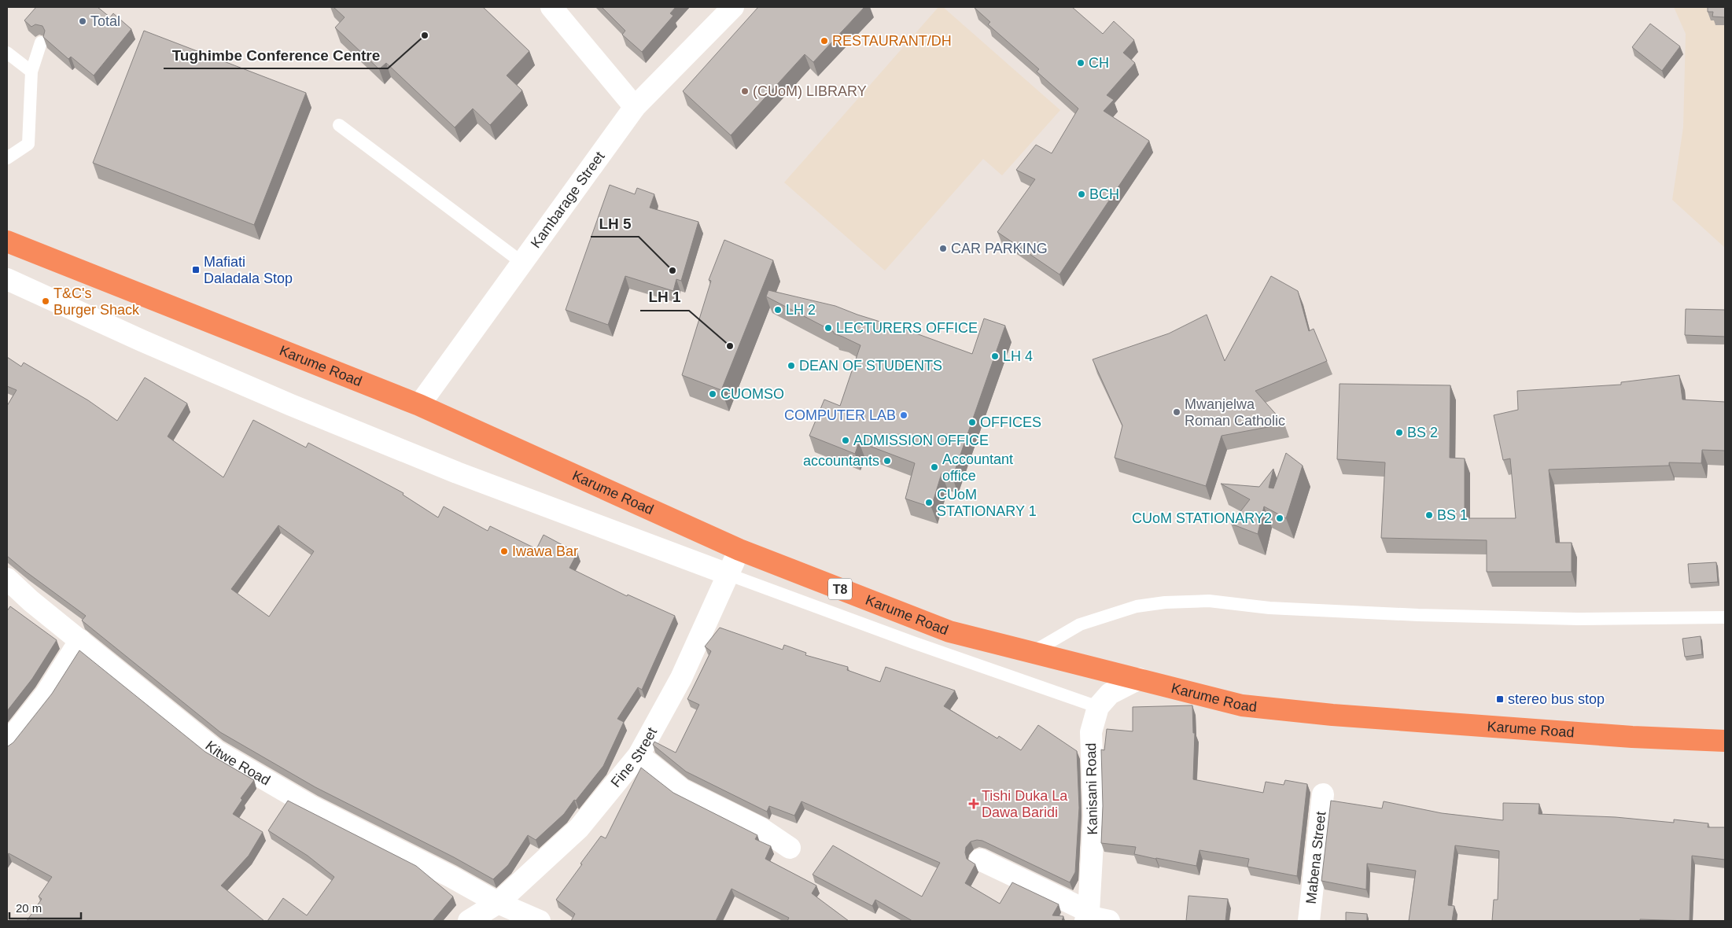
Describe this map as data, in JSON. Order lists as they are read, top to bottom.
{
  "streets": {
    "highway": ["Karume Road", "T8"],
    "street": [
      "Kambarage Street",
      "Fine Street",
      "Kitwe Road",
      "Kanisani Road",
      "Mabena Street"
    ]
  },
  "crossings": [
    ["Kambarage Street", "Karume Road"],
    ["Karume Road", "Fine Street"],
    ["Karume Road", "Kanisani Road"],
    ["Fine Street", "Kitwe Road"]
  ],
  "places": {
    "other": [
      "Total",
      "Tughimbe Conference Centre",
      "RESTAURANT/DH",
      "CH",
      "(CUoM) LIBRARY",
      "BCH",
      "CAR PARKING",
      "LH 5",
      "T&C's Burger Shack",
      "LH 2",
      "LECTURERS OFFICE",
      "LH 1",
      "LH 4",
      "DEAN OF STUDENTS",
      "CUOMSO",
      "Mwanjelwa Roman Catholic",
      "COMPUTER LAB",
      "OFFICES",
      "BS 2",
      "ADMISSION OFFICE",
      "accountants",
      "Accountant office",
      "CUoM STATIONARY 1",
      "BS 1",
      "CUoM STATIONARY2",
      "Iwawa Bar"
    ],
    "transit": ["Mafiati Daladala Stop", "stereo bus stop"],
    "health": ["Tishi Duka La Dawa Baridi"]
  },
  "scale_bar": "20 m"
}
